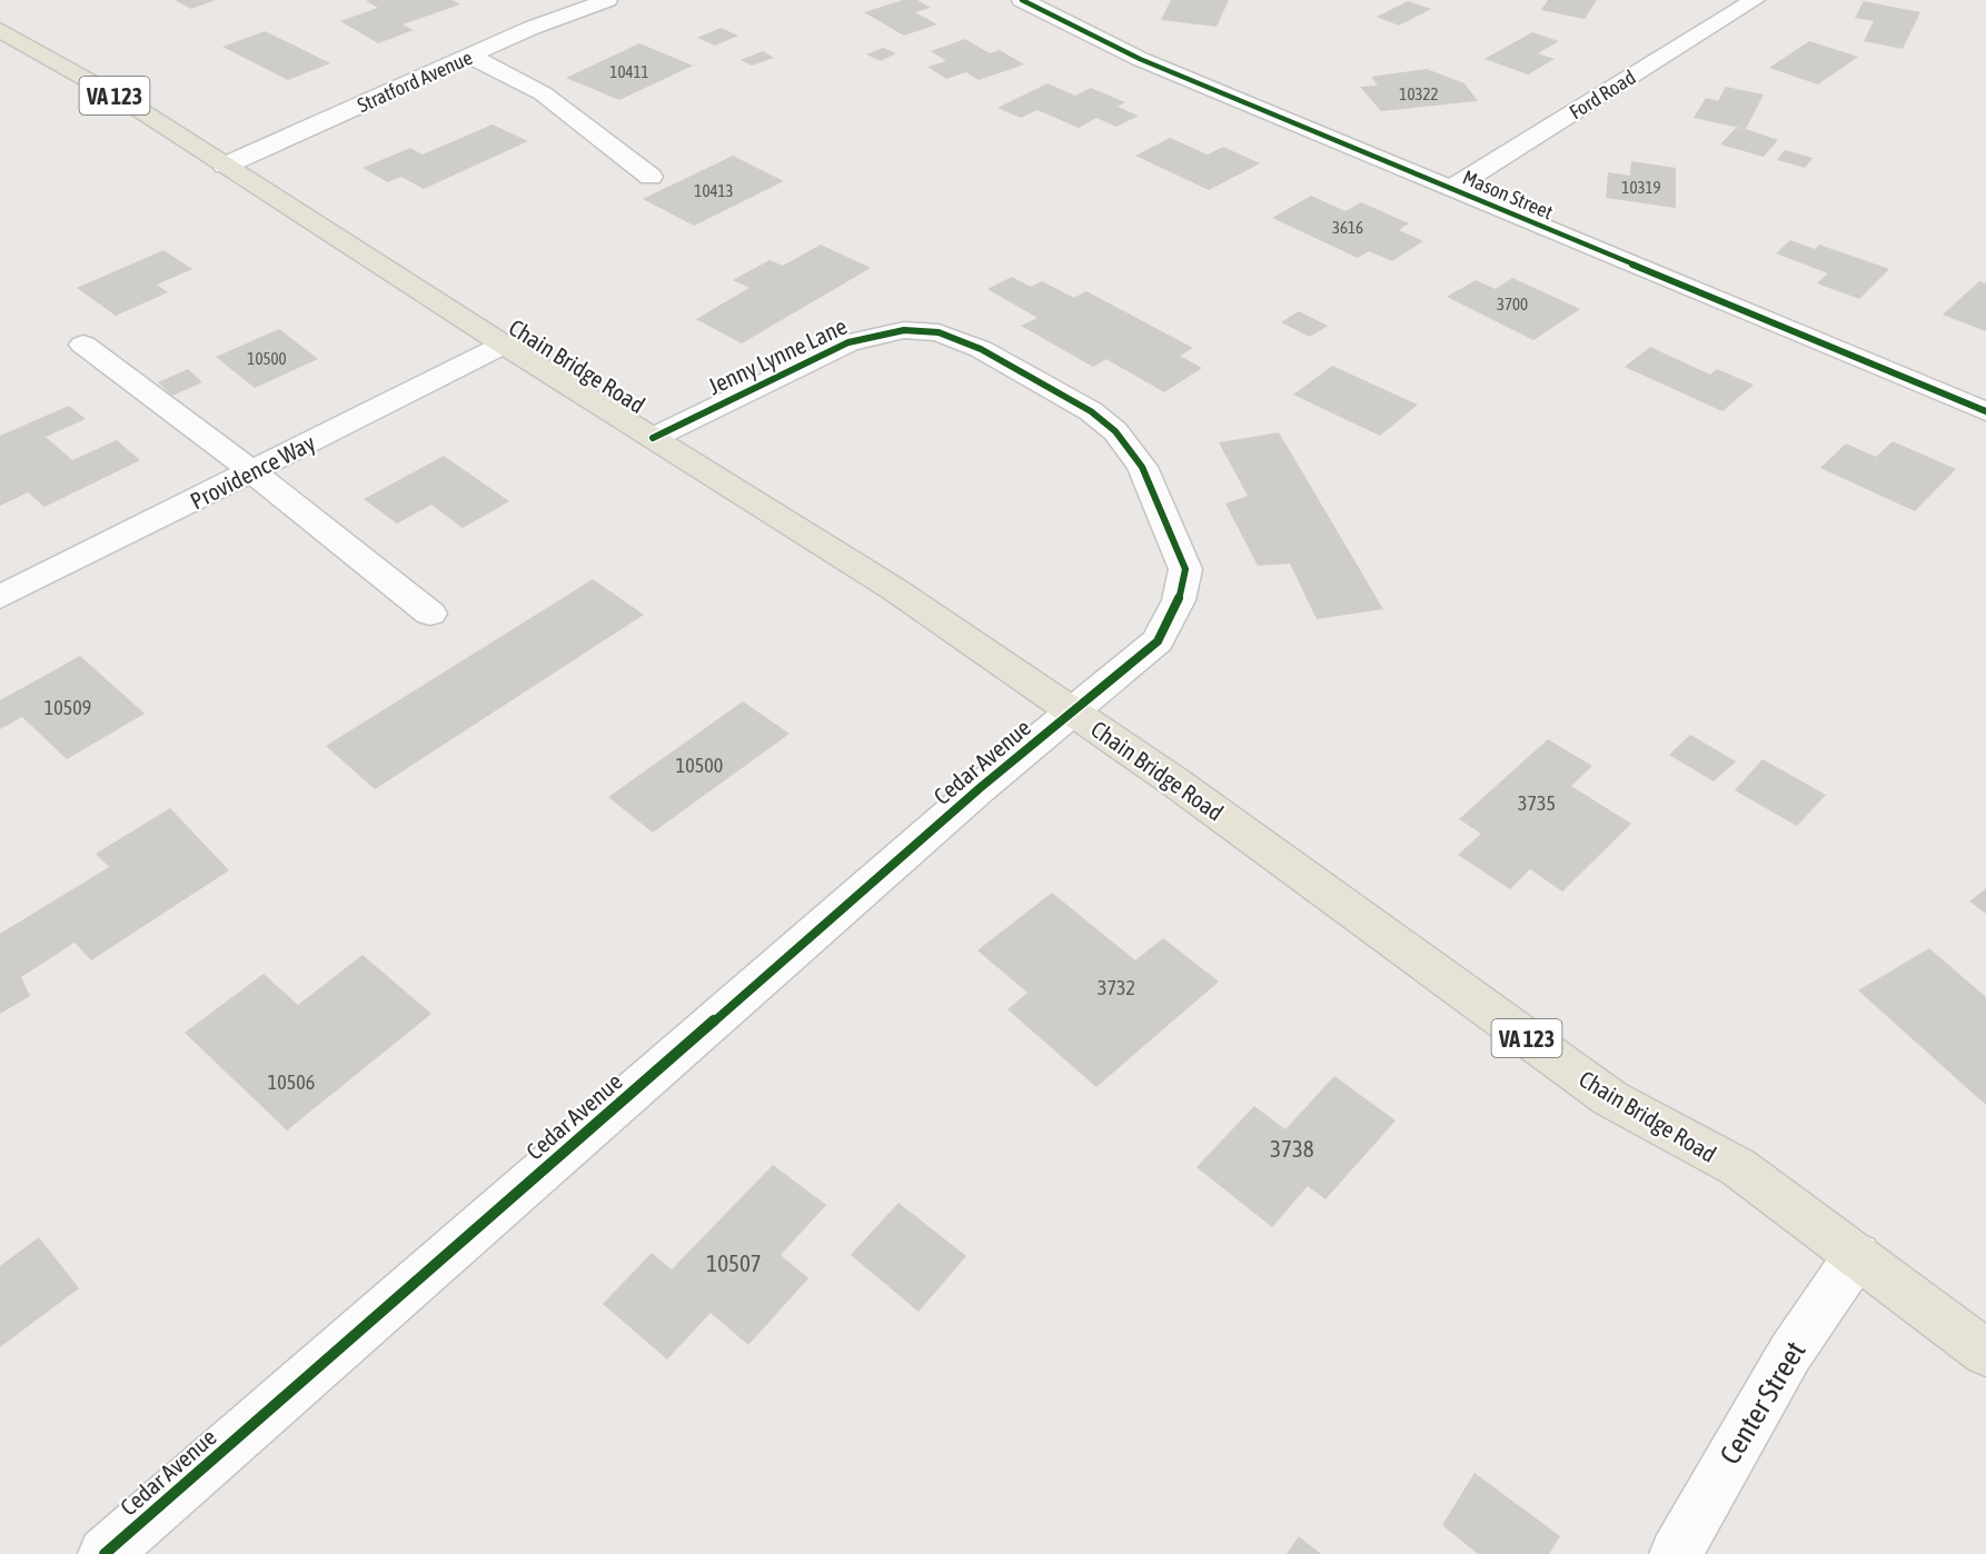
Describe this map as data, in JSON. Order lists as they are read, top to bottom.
{
  "streets": {
    "main road": ["VA 123", "Chain Bridge Road"],
    "street": [
      "Stratford Avenue",
      "Ford Road",
      "Mason Street",
      "Jenny Lynne Lane",
      "Providence Way",
      "Cedar Avenue",
      "Center Street"
    ]
  },
  "crossings": [
    ["Stratford Avenue", "Chain Bridge Road"],
    ["Ford Road", "Mason Street"],
    ["Jenny Lynne Lane", "Chain Bridge Road"],
    ["Jenny Lynne Lane", "Cedar Avenue"],
    ["Chain Bridge Road", "Providence Way"],
    ["Chain Bridge Road", "Cedar Avenue"],
    ["Chain Bridge Road", "Center Street"]
  ],
  "house_numbers": [
    "10411",
    "10322",
    "10319",
    "10413",
    "3616",
    "3700",
    "10500",
    "10509",
    "10500",
    "3735",
    "3732",
    "10506",
    "3738",
    "10507"
  ]
}
